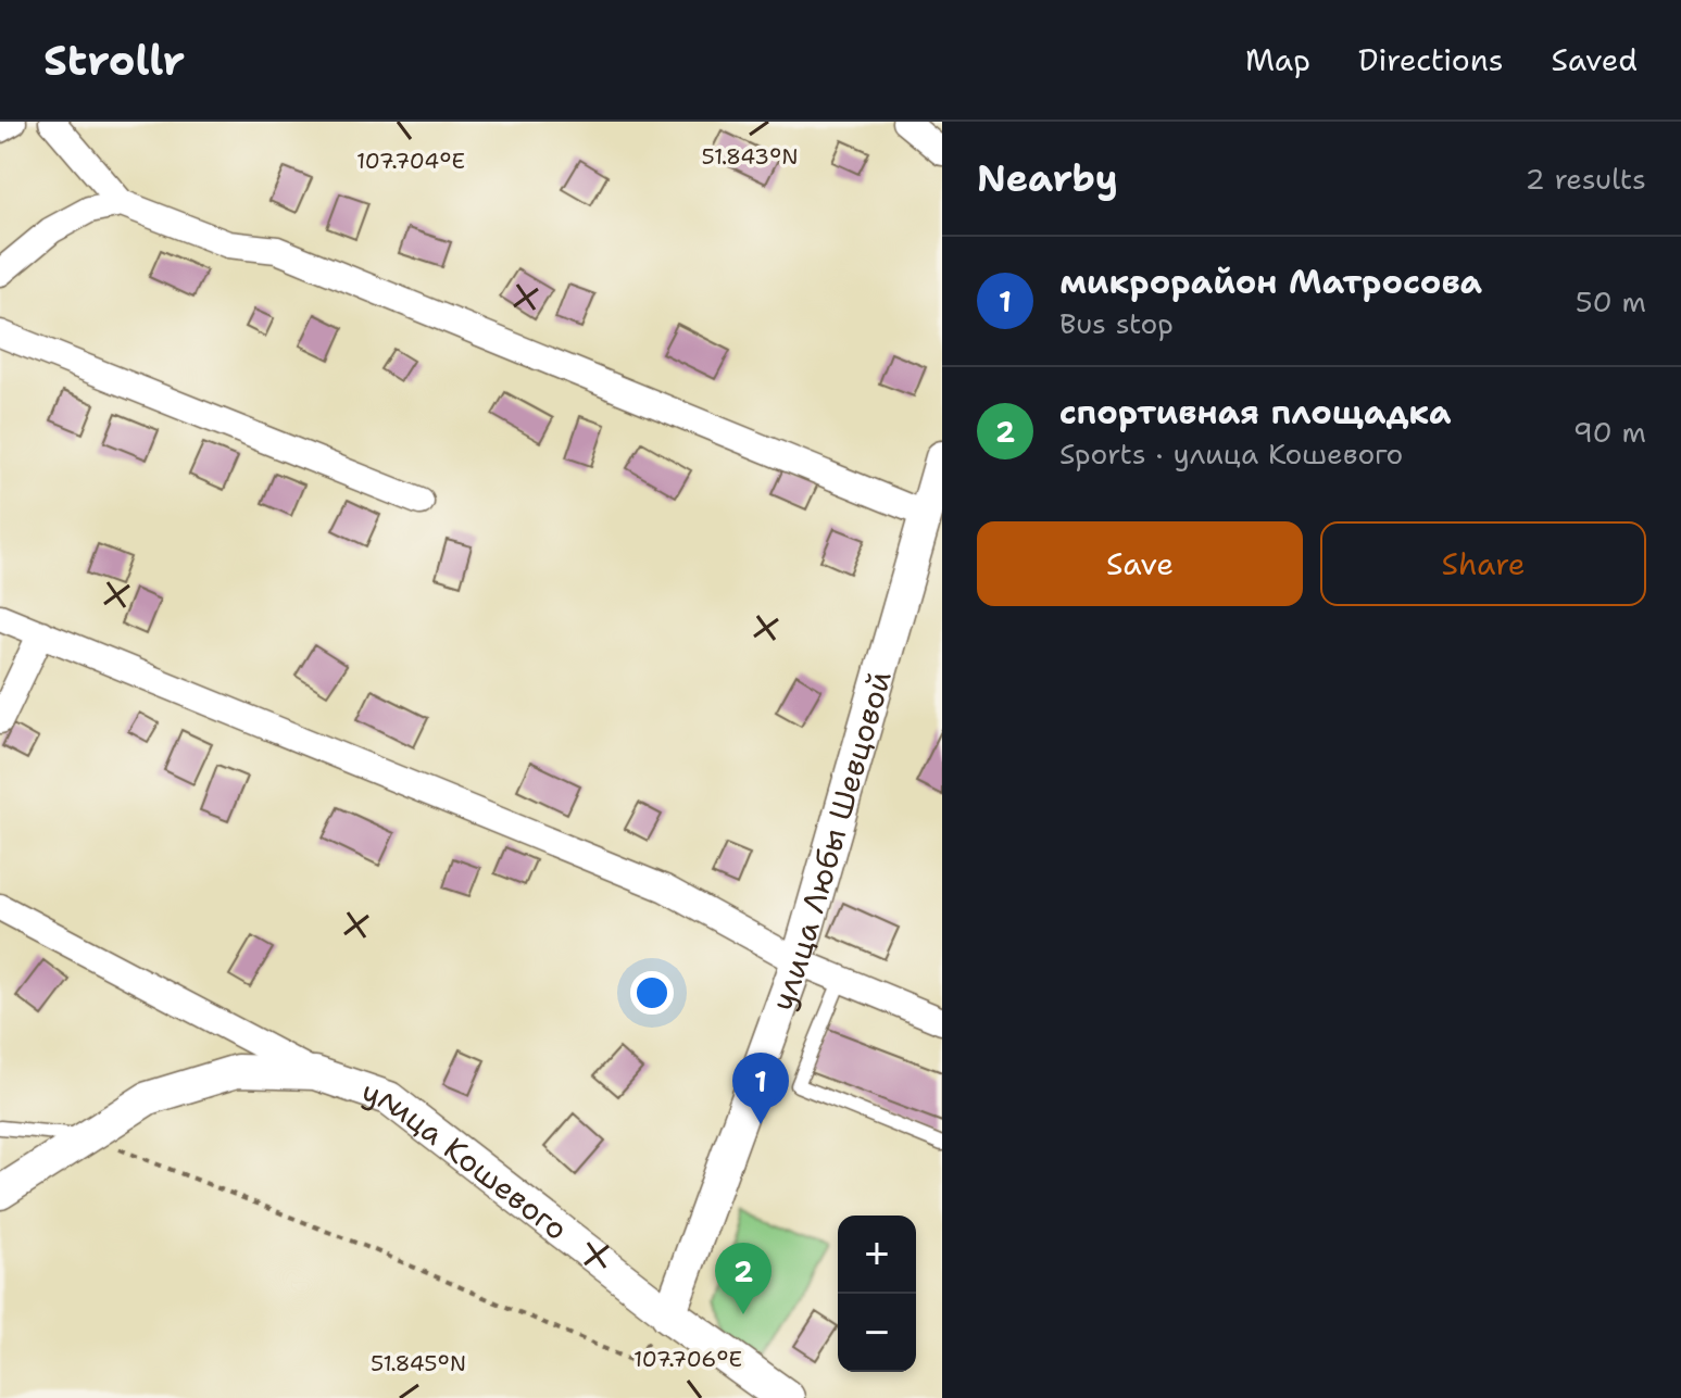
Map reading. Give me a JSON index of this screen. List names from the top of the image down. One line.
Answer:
{"streets":{"main road":["улица Кошевого"],"street":["улица Любы Шевцовой"]},"crossings":[["улица Любы Шевцовой","улица Кошевого"]],"page":{"header":"Strollr","nav":["Map","Directions","Saved"],"heading":["Nearby","2 results"],"list":[{"mark":"1","name":"микрорайон Матросова","note":"Bus stop","value":"50 m"},{"mark":"2","name":"спортивная площадка","note":"Sports · улица Кошевого","value":"90 m"}],"buttons":["Save","Share"],"pins":["1","2"],"map_buttons":["+","−"]},"coordinates":["51.843°N","107.704°E","107.706°E","51.845°N"]}
